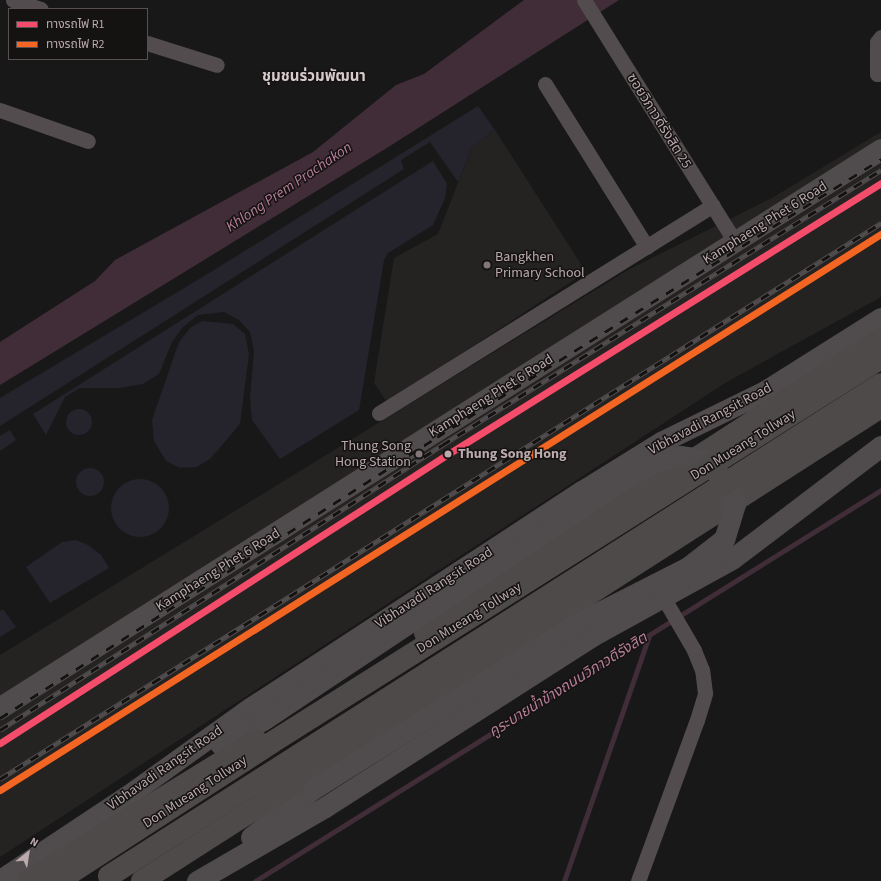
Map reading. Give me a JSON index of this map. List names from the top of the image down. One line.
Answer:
{"streets":{"highway":["Vibhavadi Rangsit Road","Don Mueang Tollway"],"main road":["Kamphaeng Phet 6 Road"],"street":["ซอยวิภาวดีรังสิต 25"]},"crossings":[["ซอยวิภาวดีรังสิต 25","Kamphaeng Phet 6 Road"]],"districts":["ชุมชนร่วมพัฒนา"],"water":["Khlong Prem Prachakon","คูระบายน้ำข้างถนนวิภาวดีรังสิต"],"places":["Bangkhen Primary School","Thung Song Hong Station","Thung Song Hong"],"lines":["rail line R1","rail line R2"],"legend":["ทางรถไฟ R1","ทางรถไฟ R2"],"north":"top right"}
